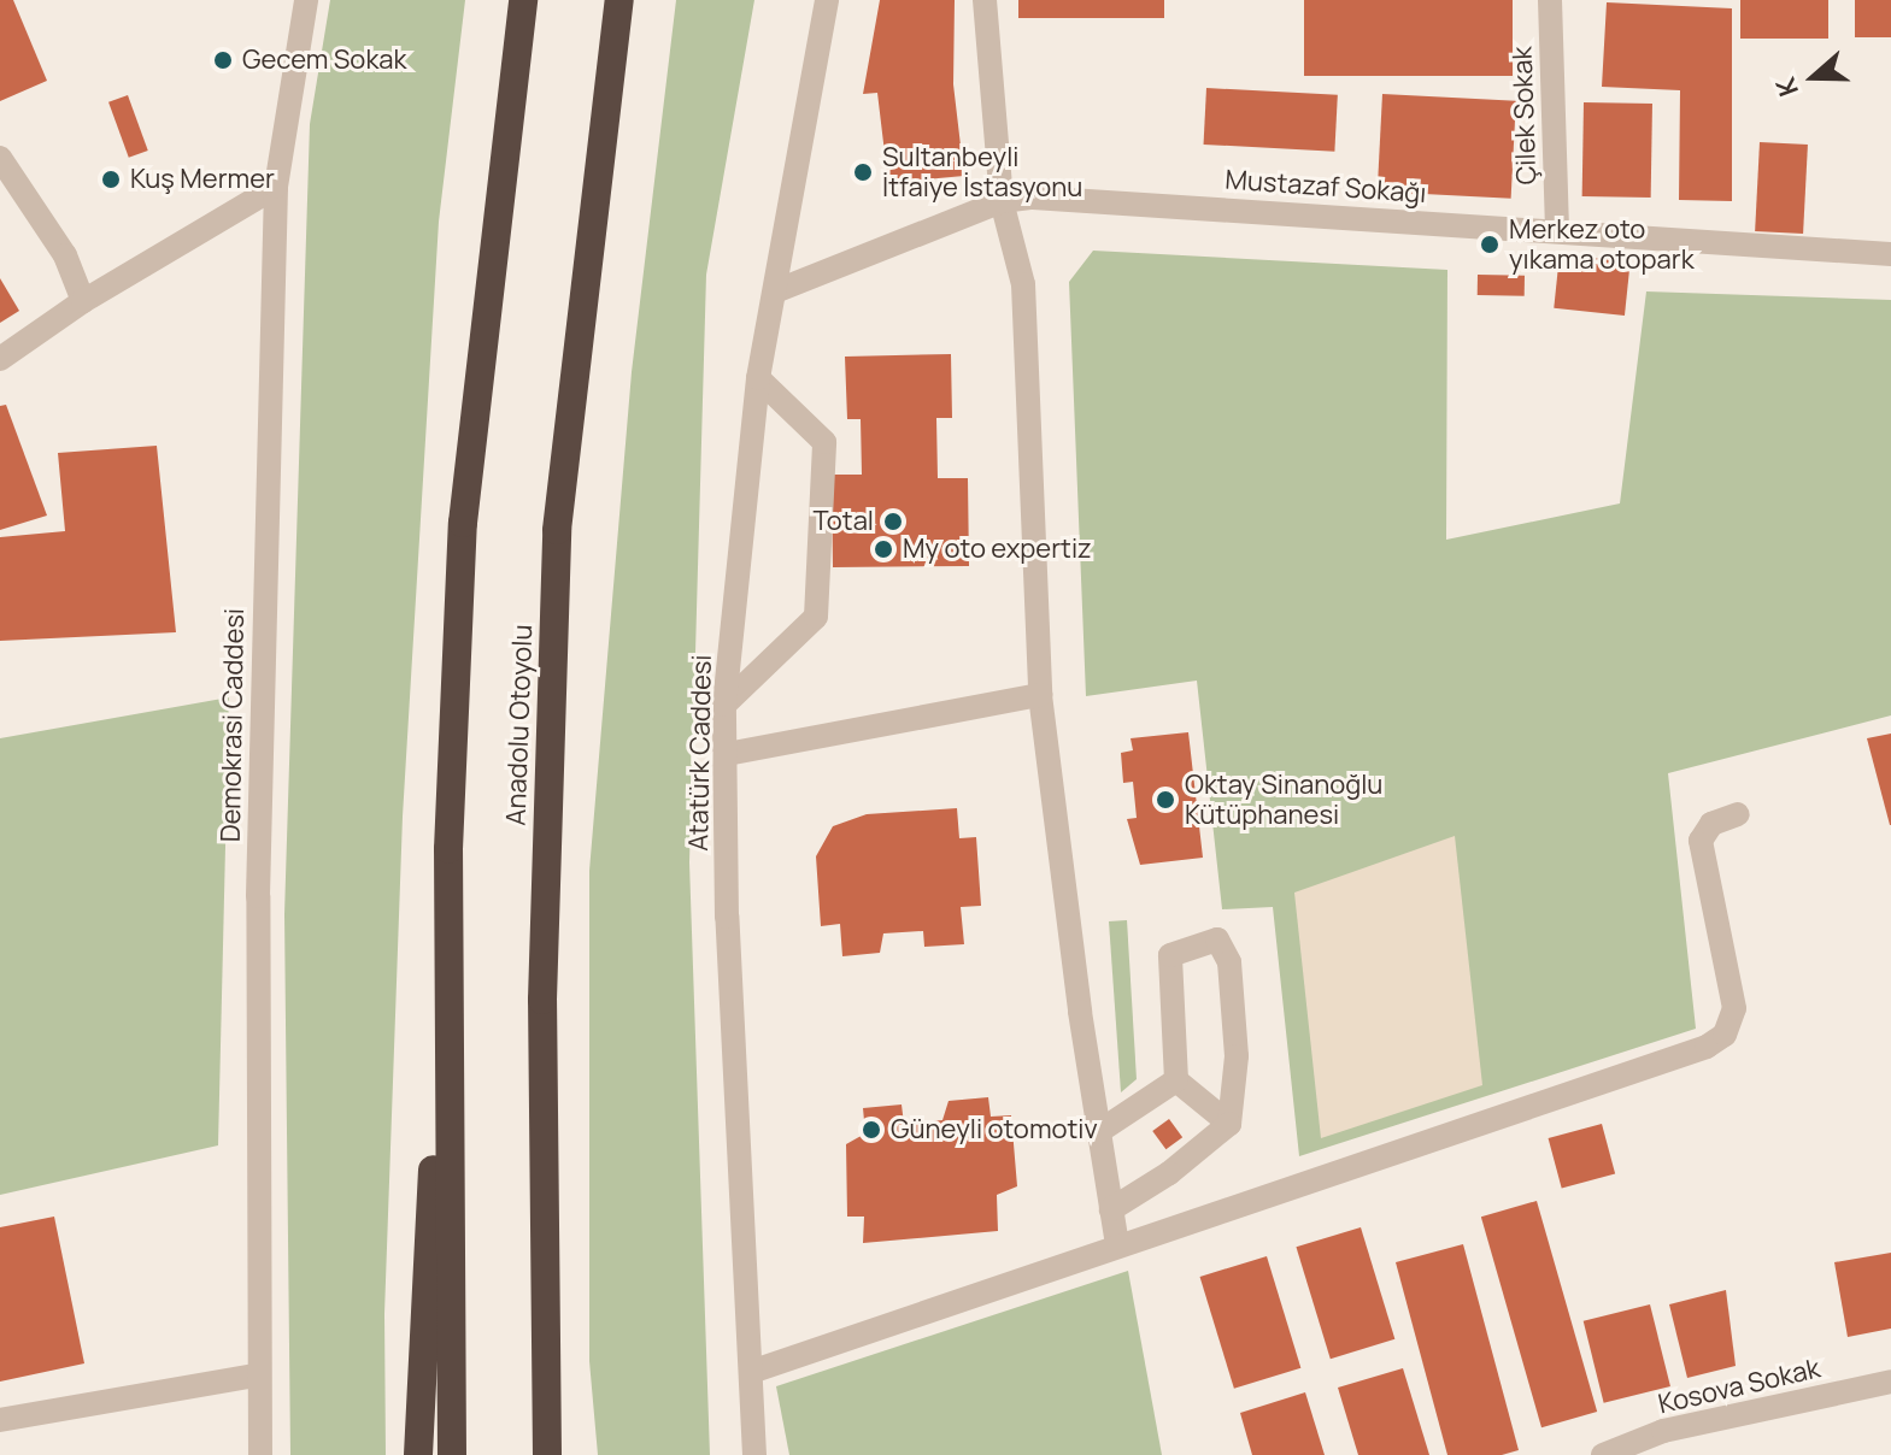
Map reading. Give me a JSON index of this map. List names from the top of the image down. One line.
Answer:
{"streets":{"highway":["Anadolu Otoyolu"],"street":["Çilek Sokak","Mustazaf Sokağı","Demokrasi Caddesi","Atatürk Caddesi","Kosova Sokak"]},"crossings":[["Çilek Sokak","Mustazaf Sokağı"],["Mustazaf Sokağı","Atatürk Caddesi"]],"places":["Gecem Sokak","Sultanbeyli İtfaiye İstasyonu","Kuş Mermer","Merkez oto yıkama otopark","Total","My oto expertiz","Oktay Sinanoğlu Kütüphanesi","Güneyli otomotiv"],"north":"left"}
